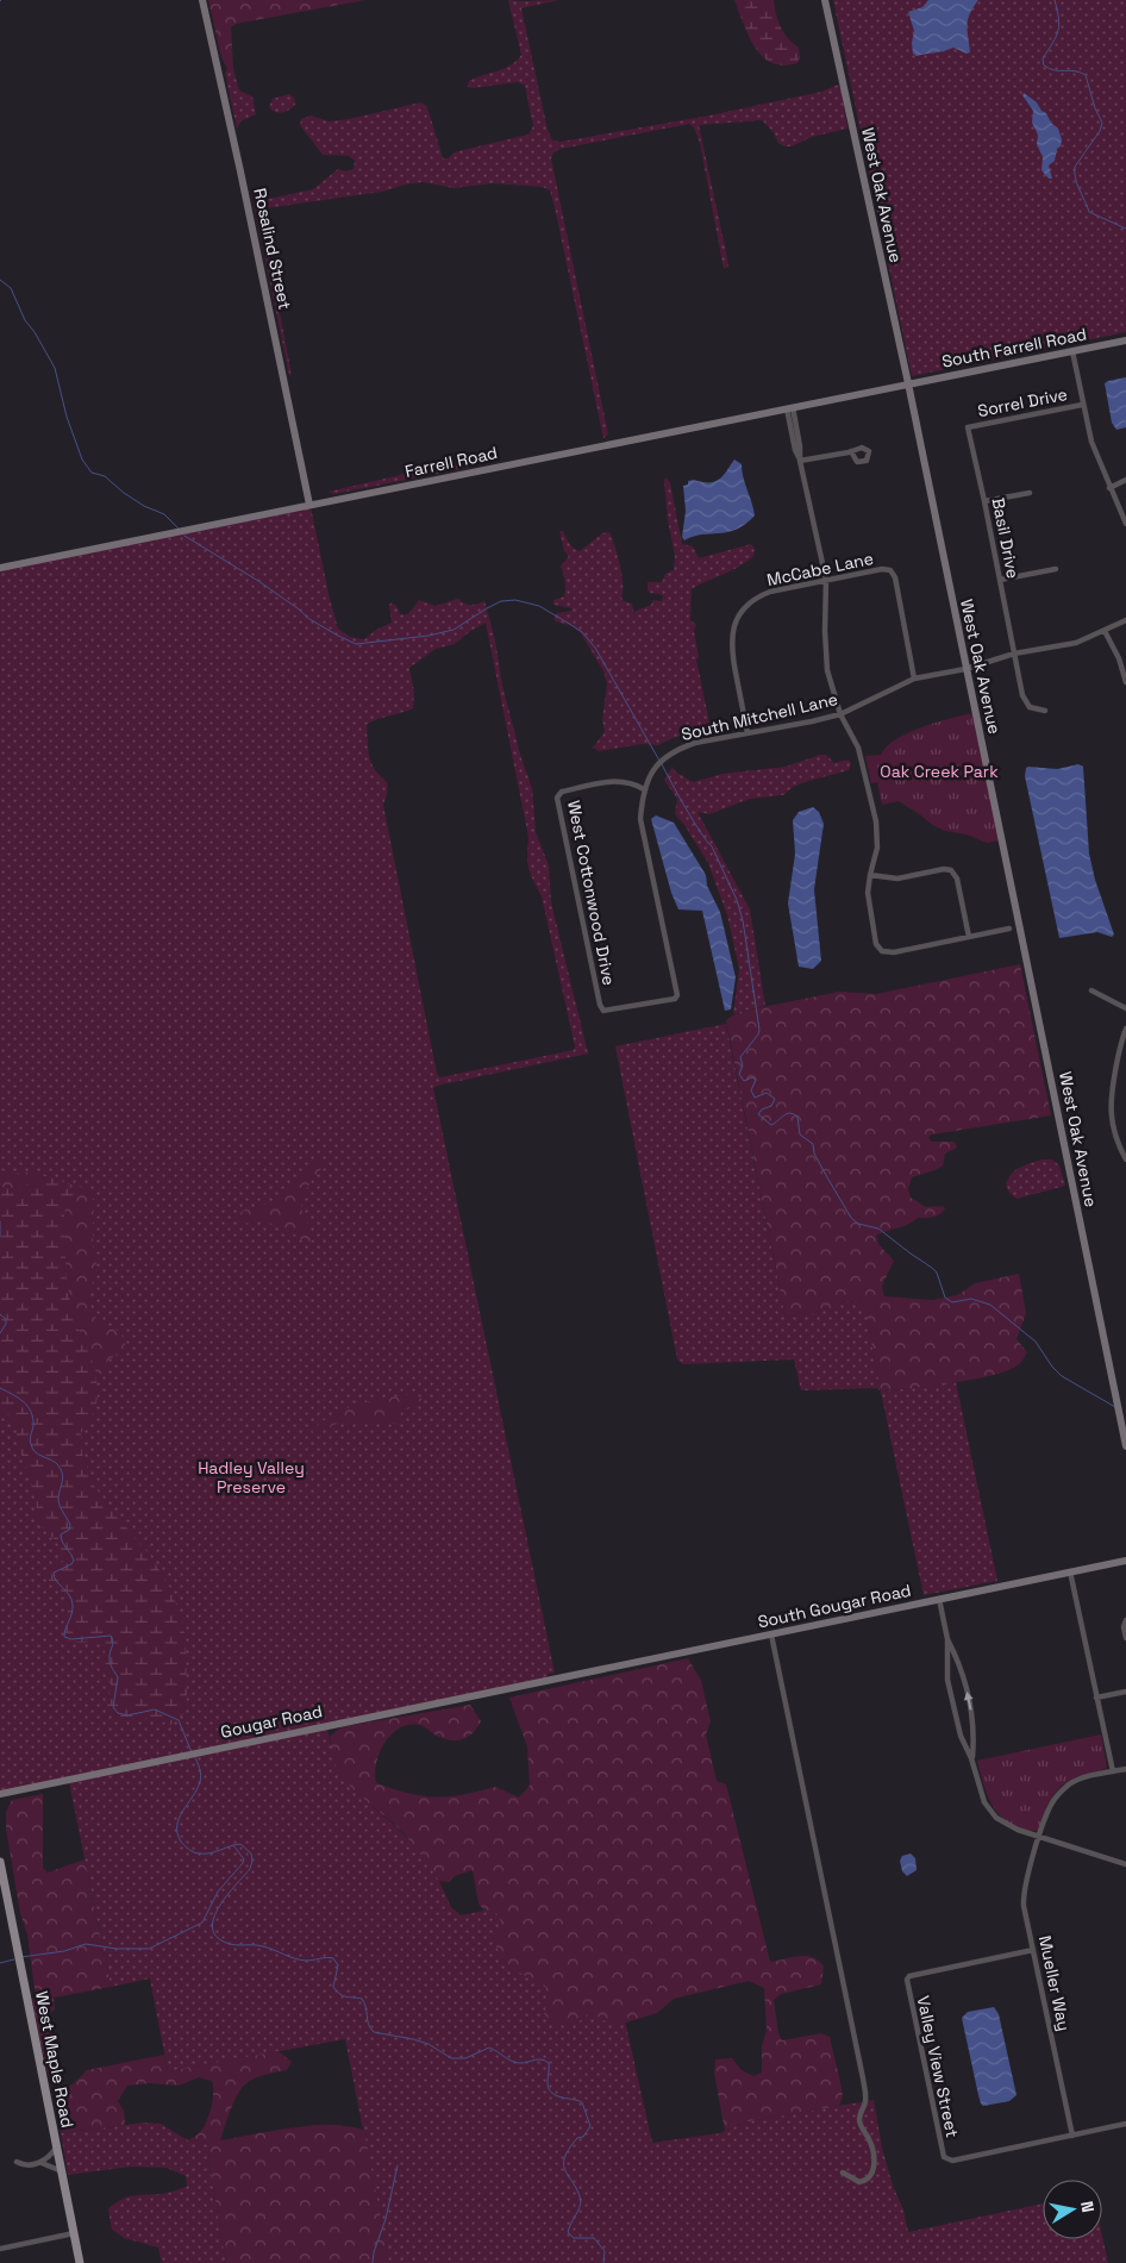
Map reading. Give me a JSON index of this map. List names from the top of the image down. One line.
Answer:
{"streets":{"main road":["West Maple Road"],"street":["West Oak Avenue","Rosalind Street","South Farrell Road","Sorrel Drive","Farrell Road","Basil Drive","McCabe Lane","South Mitchell Lane","West Cottonwood Drive","South Gougar Road","Gougar Road","Mueller Way","Valley View Street"]},"crossings":[["West Oak Avenue","South Farrell Road"],["West Oak Avenue","Farrell Road"],["West Oak Avenue","South Mitchell Lane"],["Rosalind Street","Farrell Road"],["South Farrell Road","Farrell Road"],["Sorrel Drive","Basil Drive"],["Basil Drive","South Mitchell Lane"],["McCabe Lane","South Mitchell Lane"],["South Mitchell Lane","West Cottonwood Drive"],["South Gougar Road","Gougar Road"],["Mueller Way","Valley View Street"]],"parks":["Oak Creek Park","Hadley Valley Preserve"],"north":"right"}
